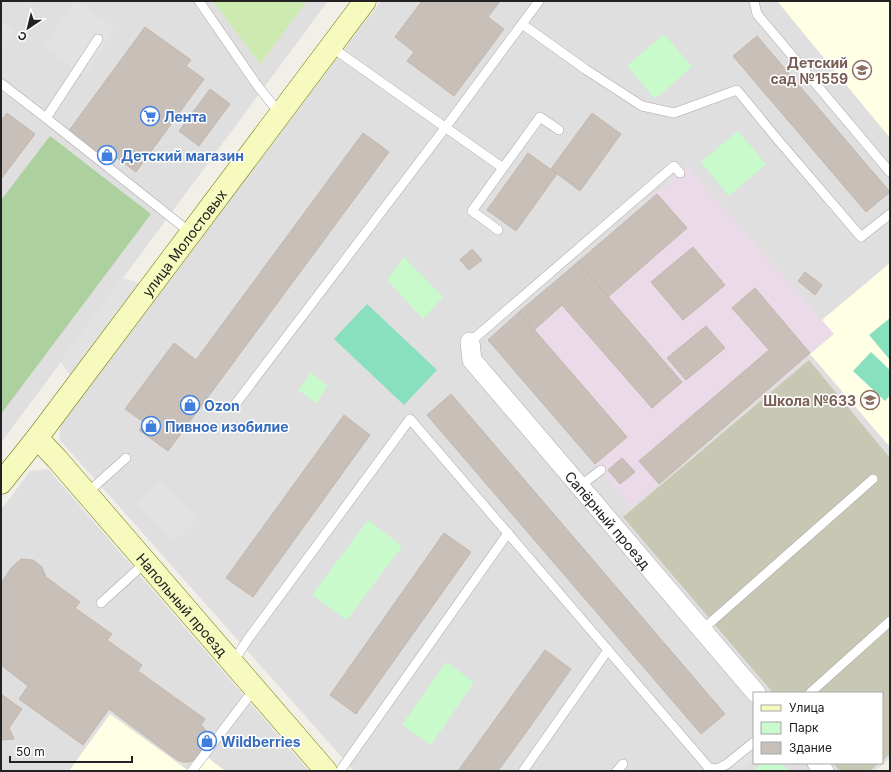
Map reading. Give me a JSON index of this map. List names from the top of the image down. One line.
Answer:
{"streets":{"street":["улица Молостовых","Сапёрный проезд","Напольный проезд"]},"crossings":[["улица Молостовых","Напольный проезд"]],"places":{"school or university":["Детский сад №1559","Школа №633"],"supermarket":["Лента"],"shop":["Детский магазин","Ozon","Пивное изобилие","Wildberries"]},"legend":["Улица","Парк","Здание"],"scale_bar":"50 m","north":"bottom left"}
